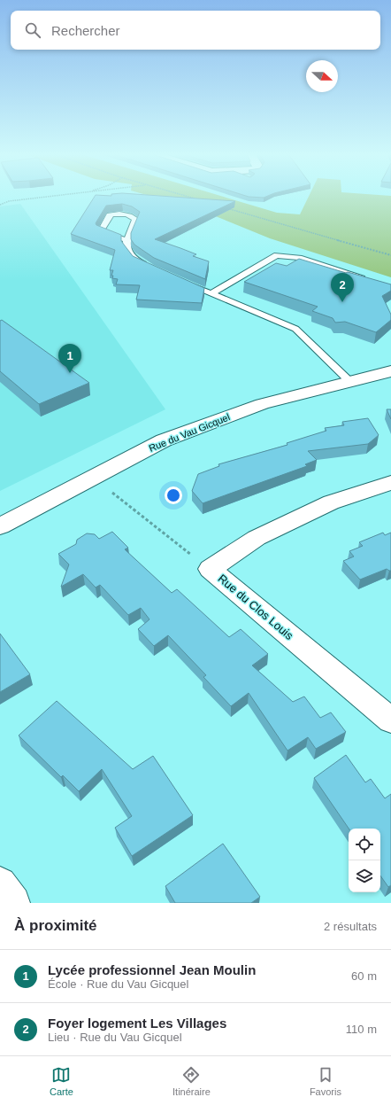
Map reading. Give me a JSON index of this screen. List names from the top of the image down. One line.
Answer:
{"streets":{"street":["Rue du Vau Gicquel","Rue du Clos Louis"]},"north":"right","page":{"search":"Rechercher","pins":["2","1"],"heading":["À proximité","2 résultats"],"list":[{"mark":"1","name":"Lycée professionnel Jean Moulin","note":"École · Rue du Vau Gicquel","value":"60 m"},{"mark":"2","name":"Foyer logement Les Villages","note":"Lieu · Rue du Vau Gicquel","value":"110 m"}],"nav":["Carte","Itinéraire","Favoris"]}}
